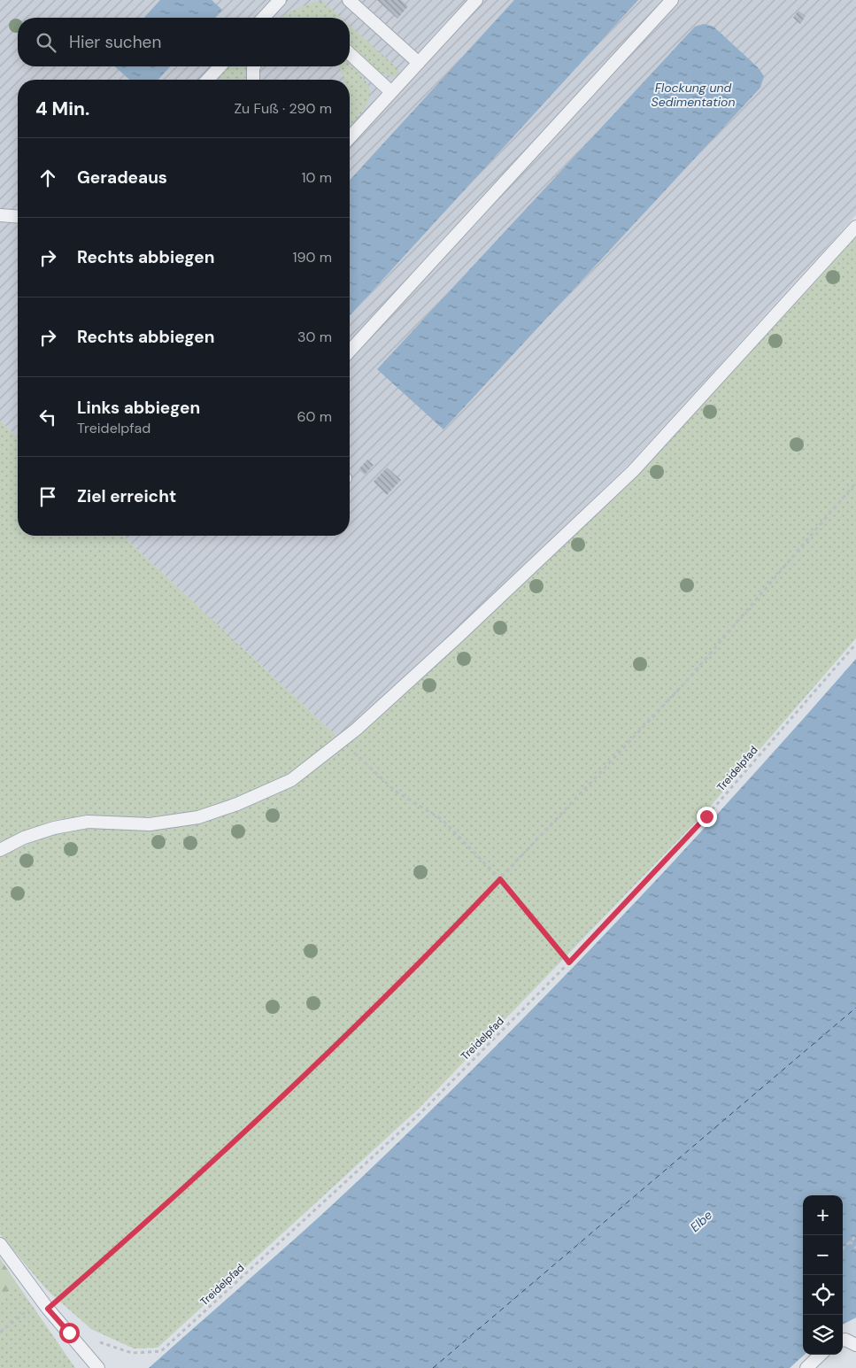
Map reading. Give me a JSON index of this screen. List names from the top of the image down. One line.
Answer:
{"streets":{"path":["Treidelpfad"]},"water":["Flockung und Sedimentation","Elbe"],"page":{"search":"Hier suchen","heading":["4 Min.","Zu Fuß · 290 m"],"list":[["Geradeaus","10 m"],["Rechts abbiegen","190 m"],["Rechts abbiegen","30 m"],["Links abbiegen","Treidelpfad","60 m"],"Ziel erreicht"],"map_buttons":["+","−"]}}
